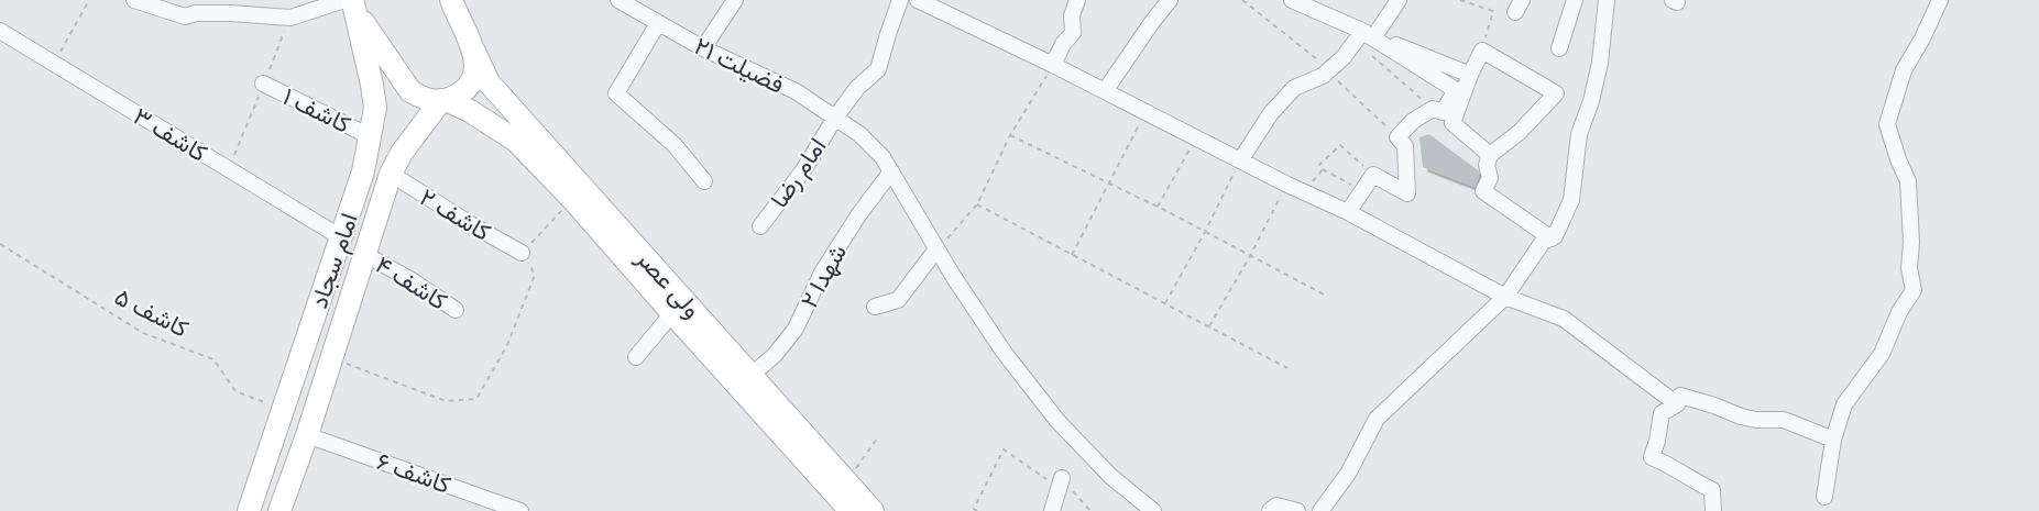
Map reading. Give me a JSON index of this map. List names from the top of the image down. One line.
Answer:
{"streets":{"main road":["امام سجاد","ولی عصر"],"street":["فضیلت ۲۱","کاشف ۱","کاشف ۳","امام رضا","کاشف ۲","شهدا ۲","کاشف ۴","کاشف ۶"],"path":["کاشف ۵"]},"crossings":[["فضیلت ۲۱","امام رضا"],["فضیلت ۲۱","شهدا ۲"],["کاشف ۱","امام سجاد"],["کاشف ۳","امام سجاد"],["کاشف ۲","امام سجاد"],["امام سجاد","کاشف ۴"],["امام سجاد","ولی عصر"],["امام سجاد","کاشف ۵"],["امام سجاد","کاشف ۶"],["شهدا ۲","ولی عصر"]]}
